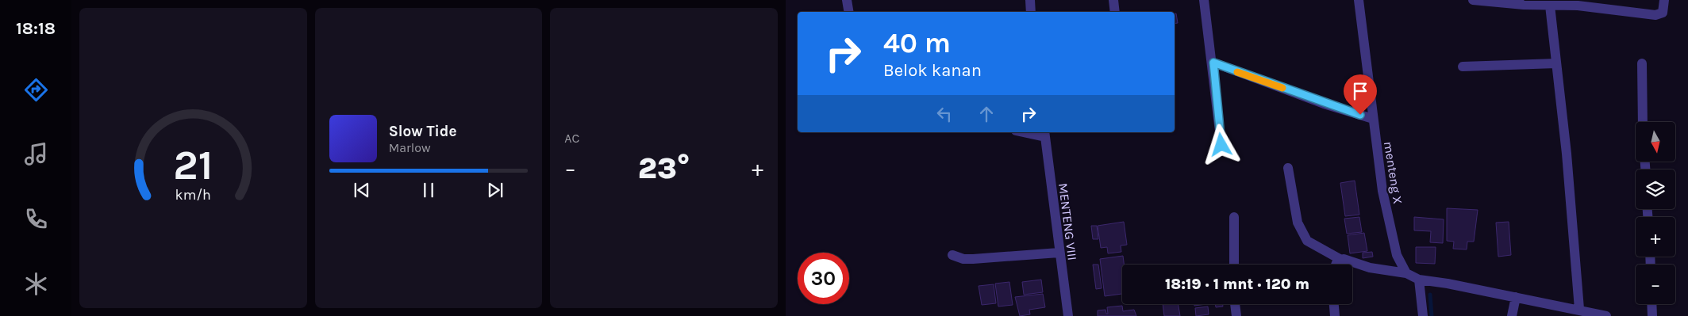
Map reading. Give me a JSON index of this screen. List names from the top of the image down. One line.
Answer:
{"streets":{"street":["menteng X","MENTENG VIII"]},"north":"bottom","page":{"tabs":"18:18","tile":"AC","turn":["40 m","Belok kanan"],"song":["Slow Tide","Marlow"],"map_buttons":["+","−"],"heat":["−","23°","+"],"limit":"30","trip":"18:19 · 1 mnt · 120 m","gauge":["21","km/h"]}}
